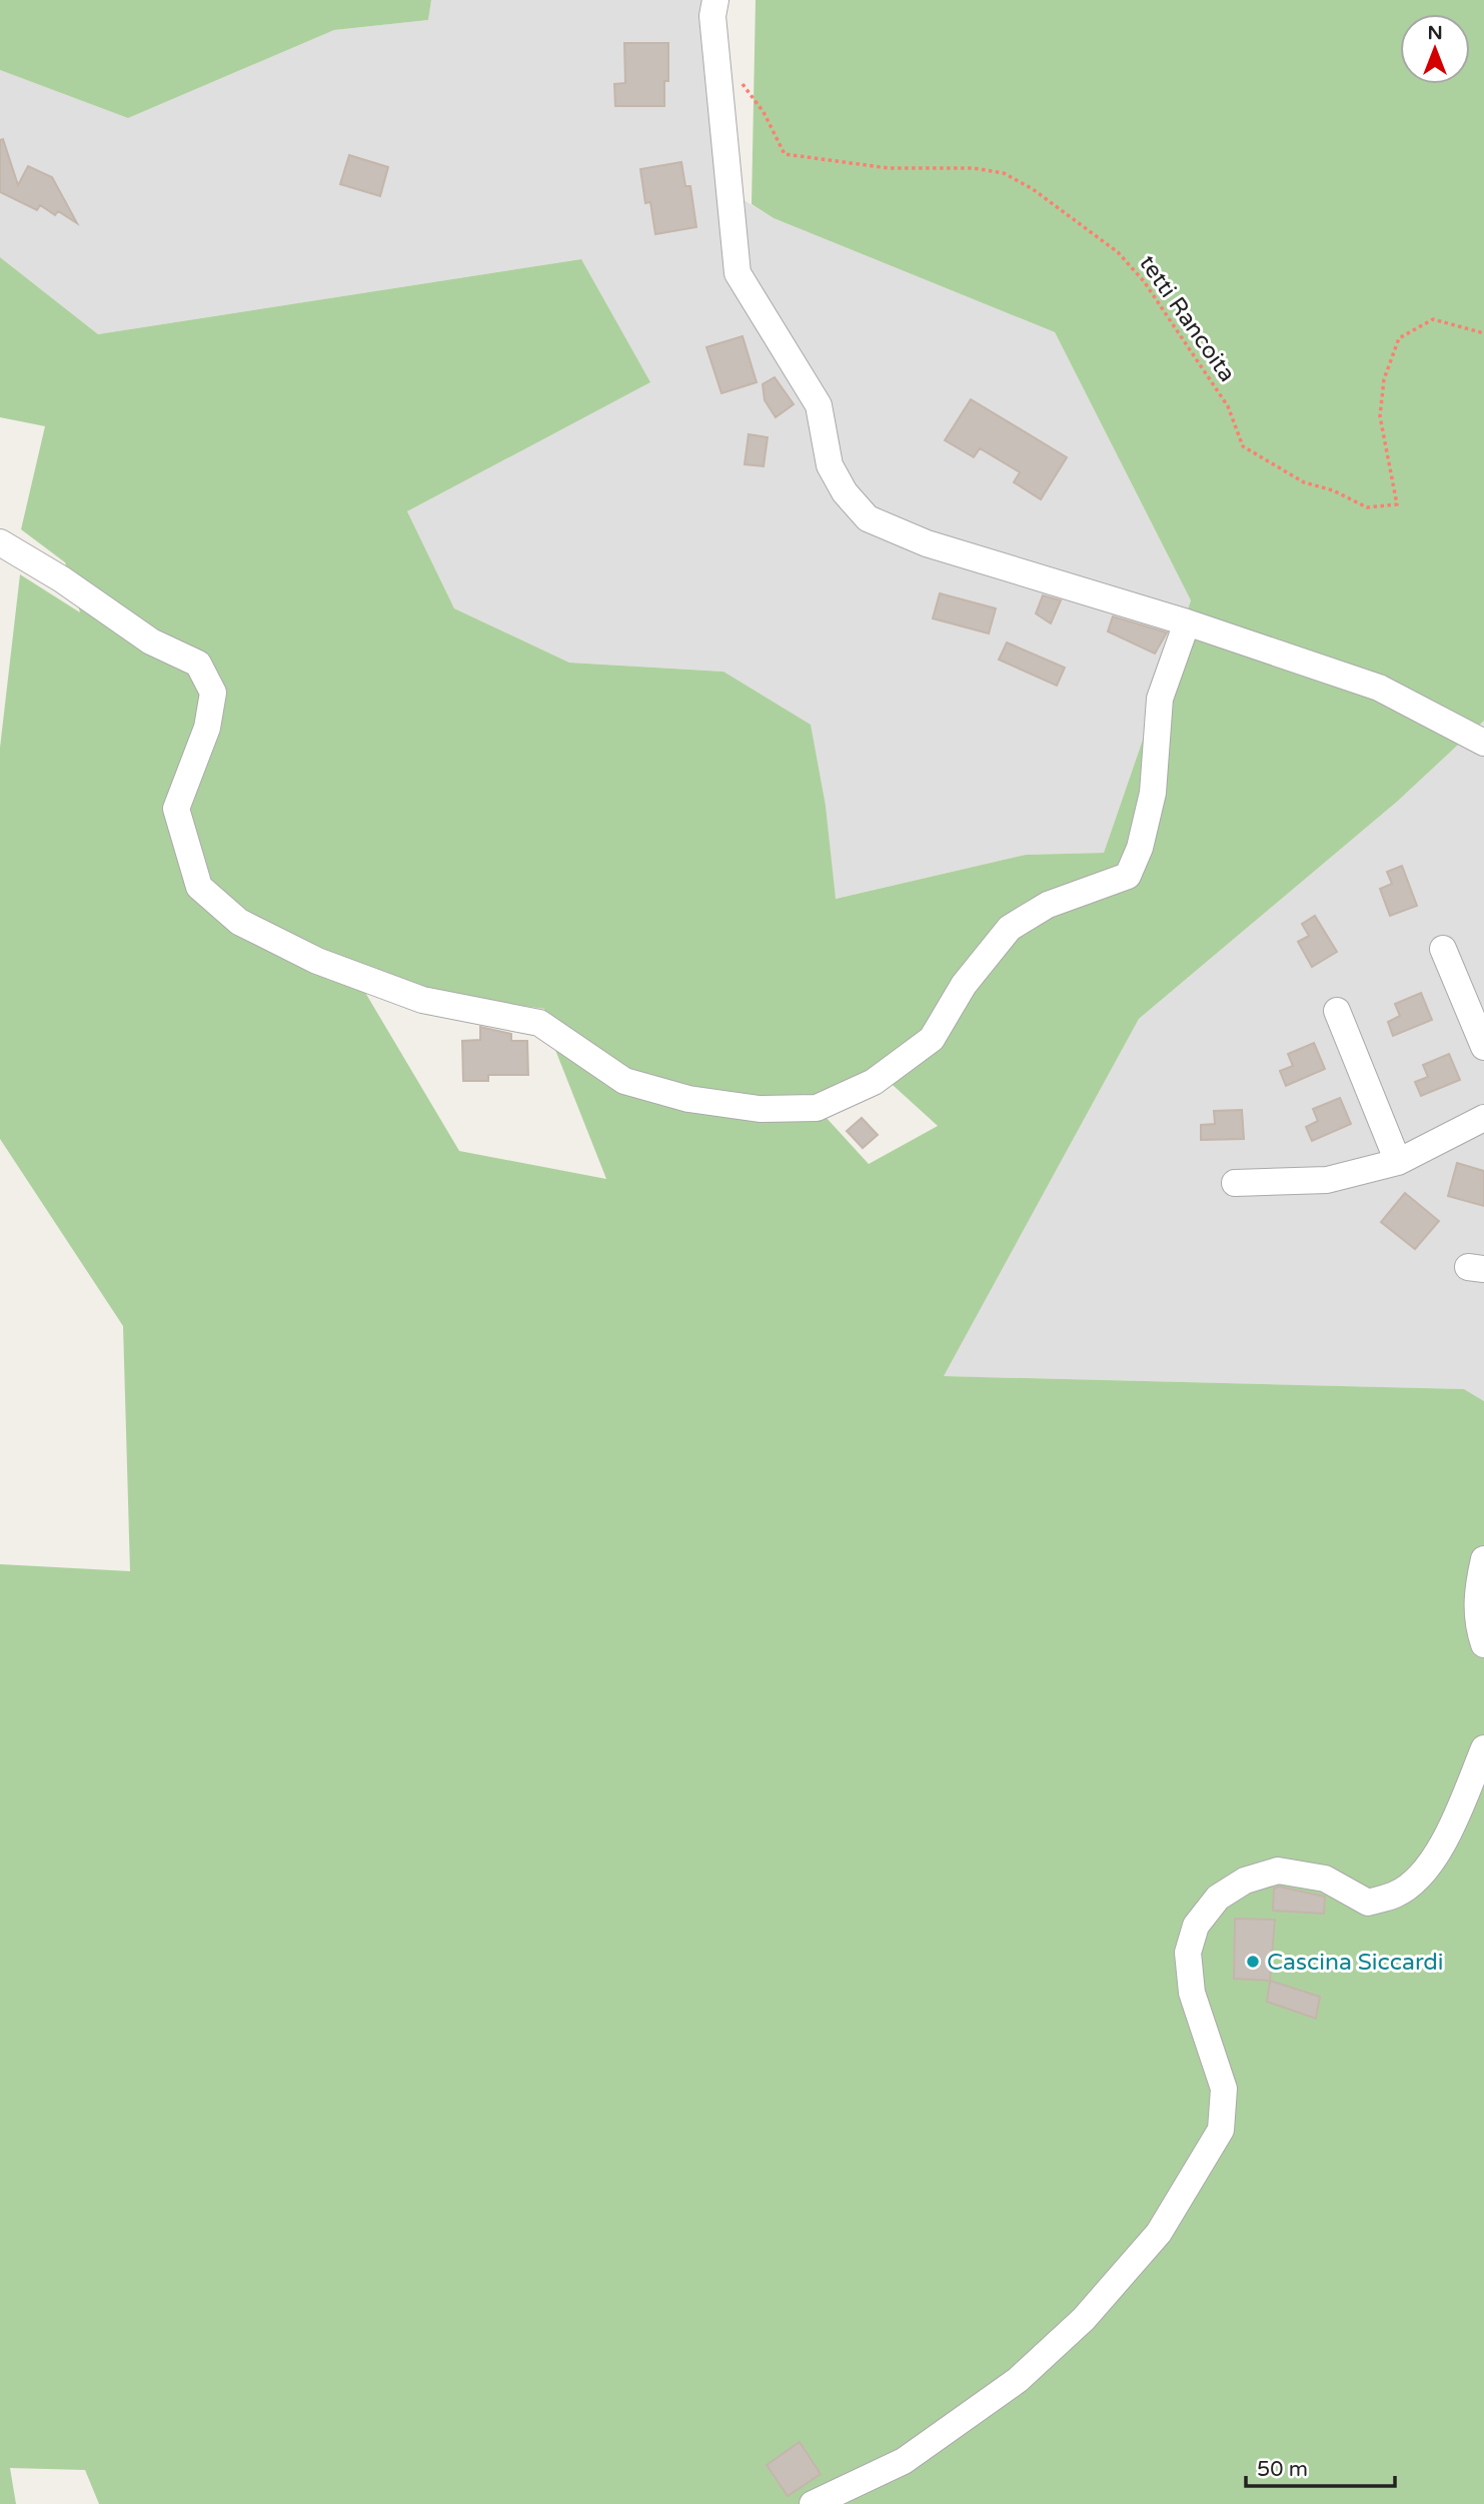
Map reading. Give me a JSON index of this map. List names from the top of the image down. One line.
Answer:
{"streets":{"path":["tetti Rancoita"]},"places":["Cascina Siccardi"],"scale_bar":"50 m","north":"top"}
